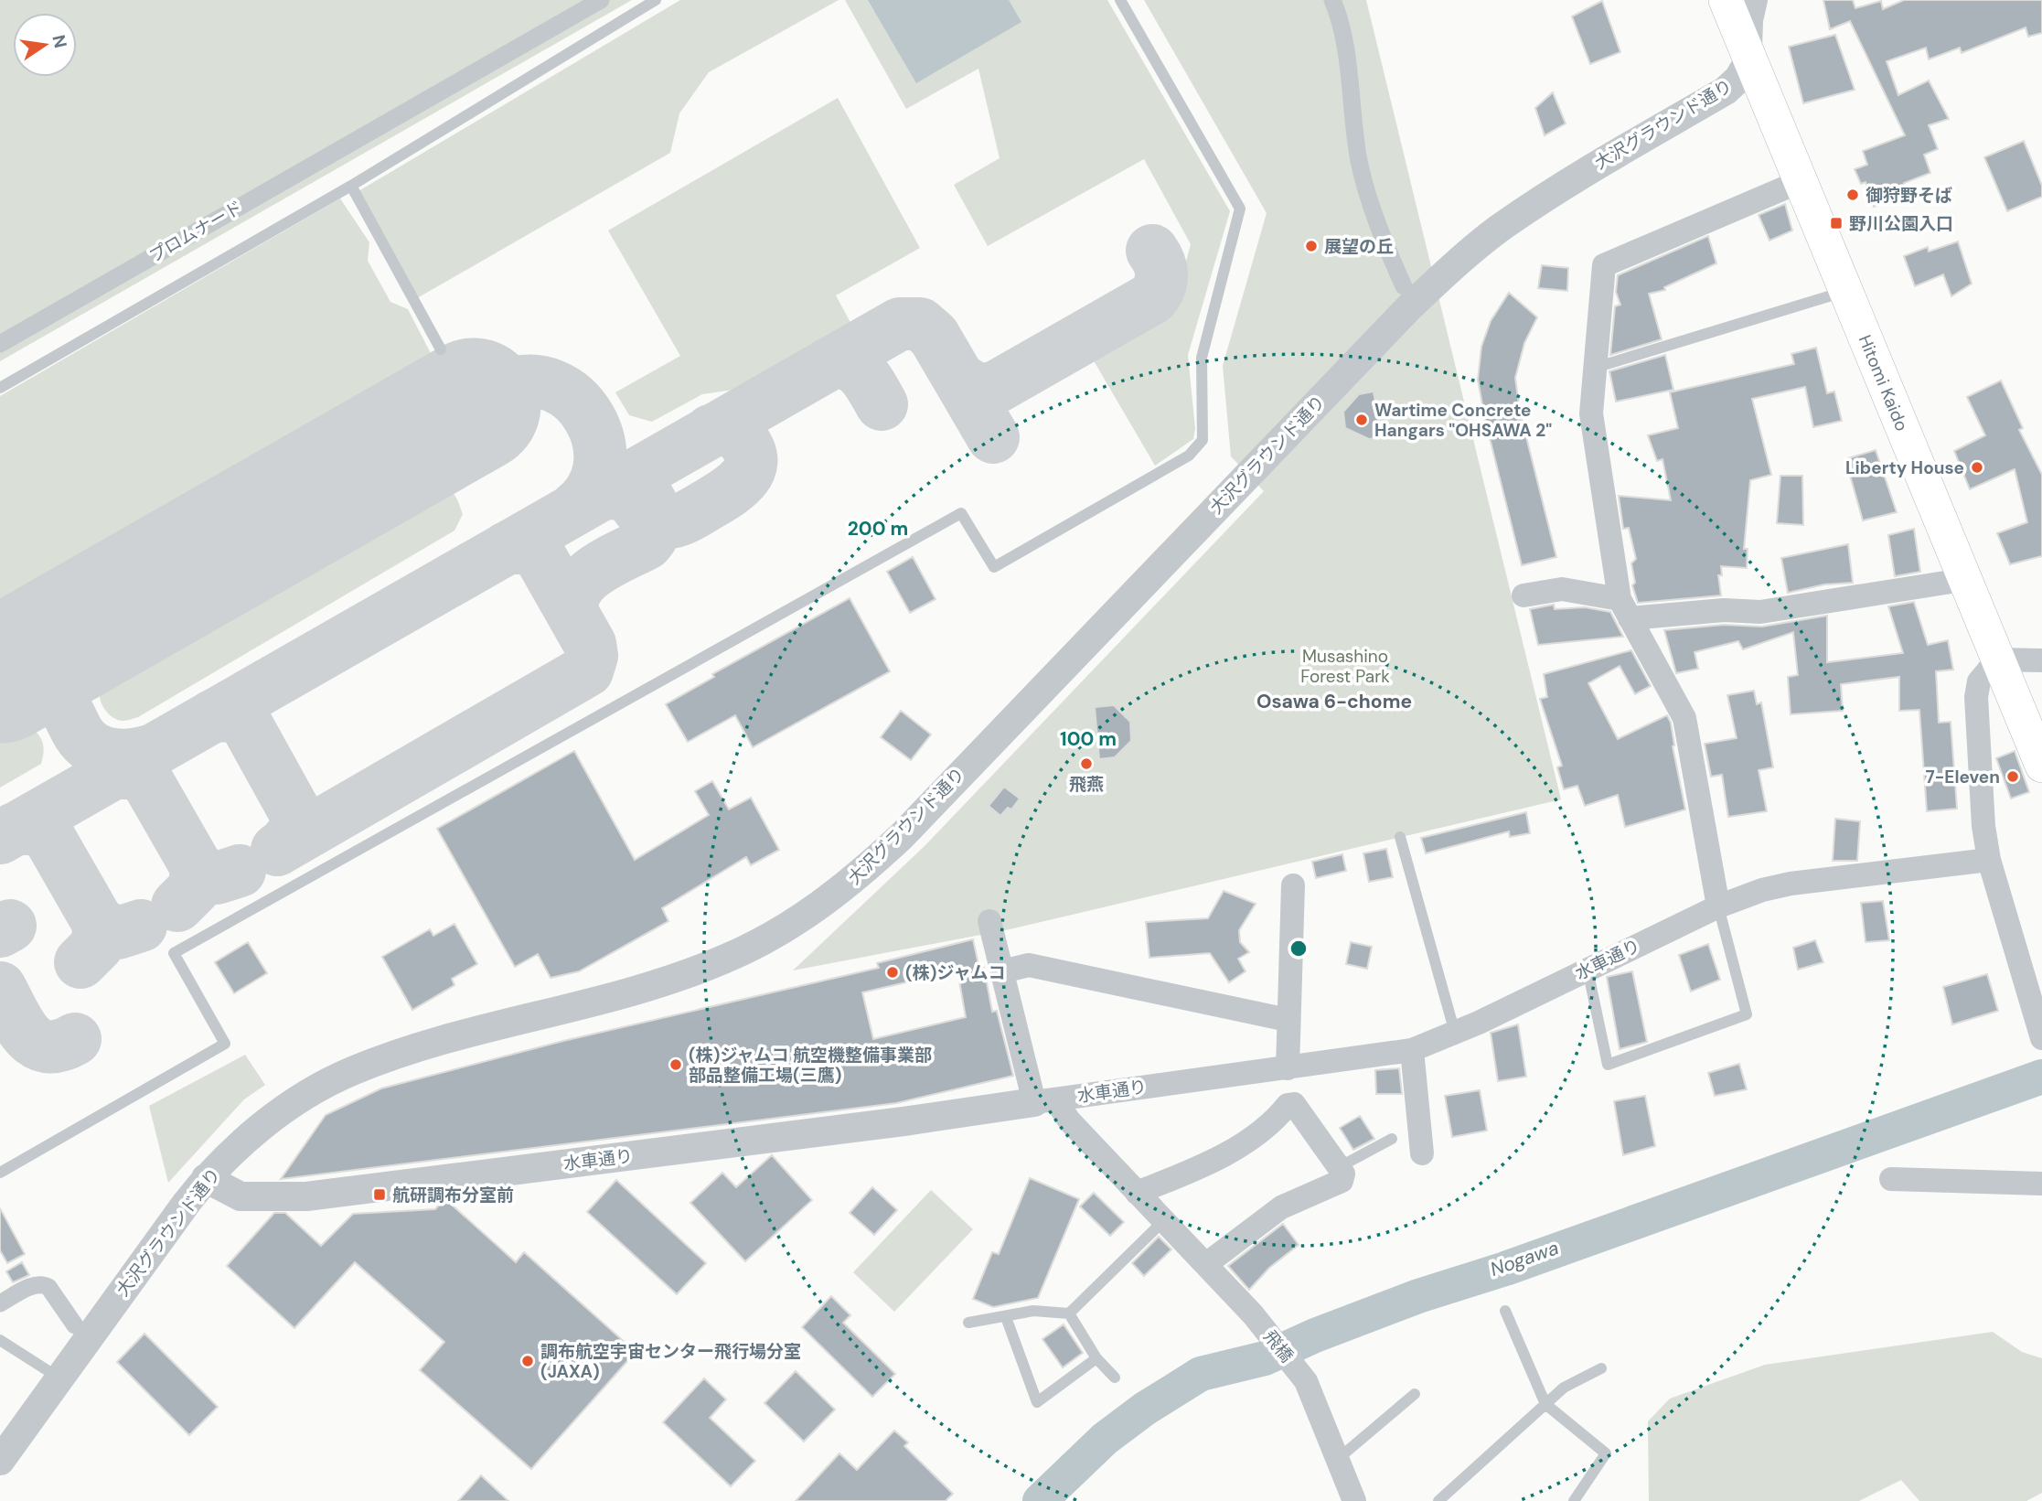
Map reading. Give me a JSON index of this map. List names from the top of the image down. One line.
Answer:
{"streets":{"main road":["Hitomi Kaido"],"street":["大沢グラウンド通り","プロムナード","水車通り","飛橋"]},"crossings":[["大沢グラウンド通り","Hitomi Kaido"],["大沢グラウンド通り","水車通り"],["水車通り","飛橋"]],"districts":["Osawa 6-chome"],"water":["Nogawa"],"parks":["Musashino Forest Park"],"places":{"other":["御狩野そば","展望の丘","Wartime Concrete Hangars \"OHSAWA 2\"","Liberty House","飛燕","7-Eleven","(株)ジャムコ","(株)ジャムコ 航空機整備事業部 部品整備工場(三鷹)","調布航空宇宙センター飛行場分室 (JAXA)"],"transit":["野川公園入口","航研調布分室前"]},"north":"right","rings":["200 m","100 m"]}
